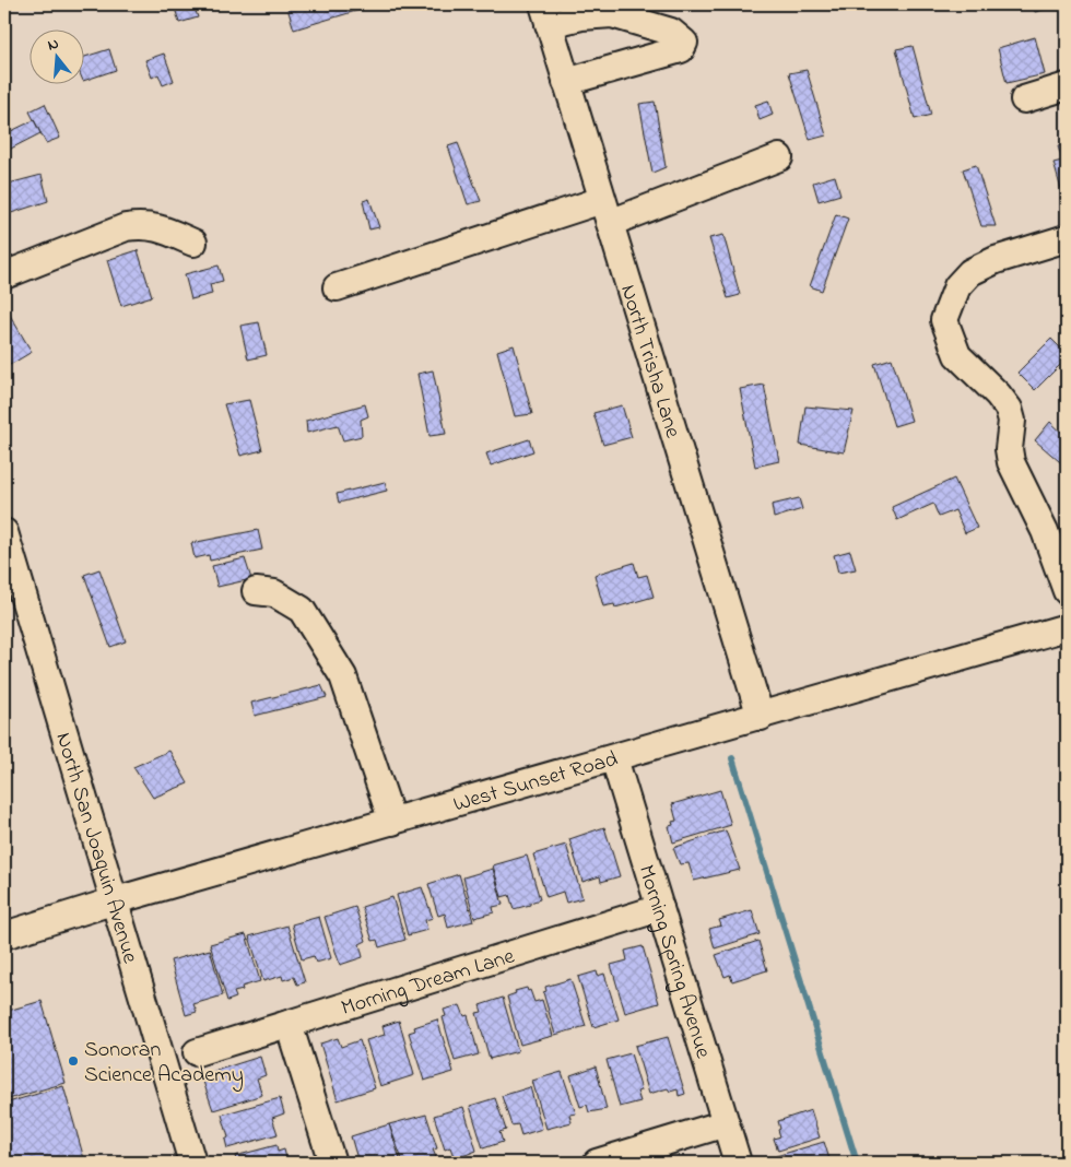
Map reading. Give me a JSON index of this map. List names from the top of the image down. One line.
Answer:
{"streets":{"street":["North Trisha Lane","West Sunset Road","North San Joaquin Avenue","Morning Spring Avenue","Morning Dream Lane"]},"crossings":[["North Trisha Lane","West Sunset Road"],["West Sunset Road","North San Joaquin Avenue"],["West Sunset Road","Morning Spring Avenue"],["Morning Spring Avenue","Morning Dream Lane"]],"places":["Sonoran Science Academy"],"north":"top"}
